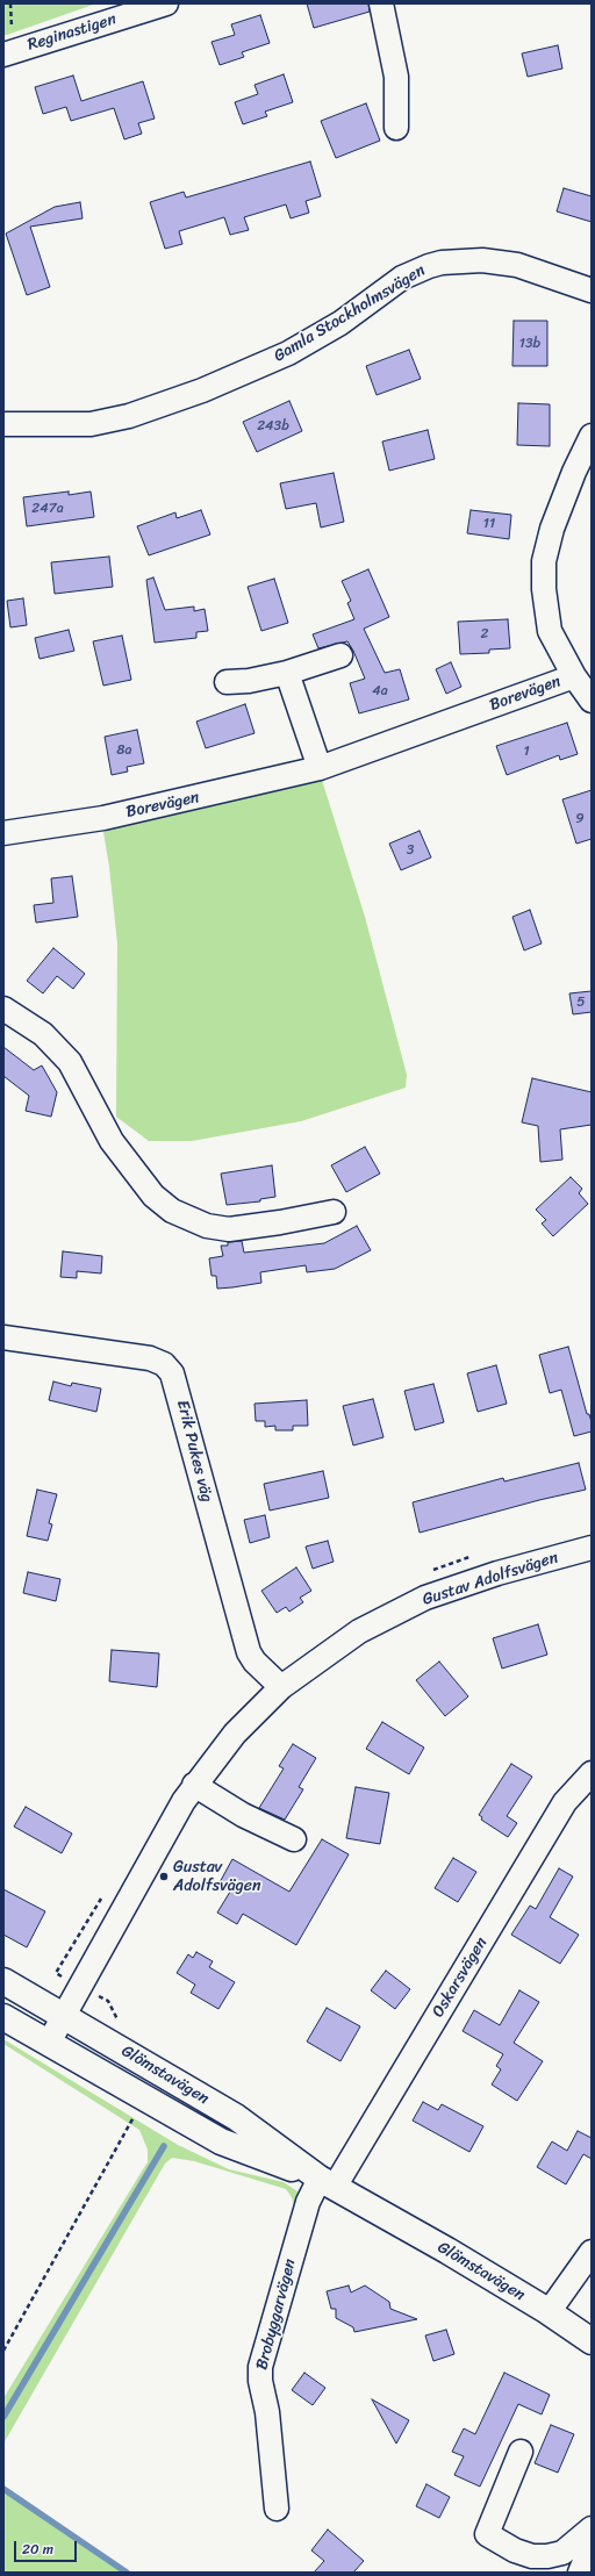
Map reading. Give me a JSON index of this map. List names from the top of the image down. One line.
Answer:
{"streets":{"main road":["Glömstavägen"],"street":["Reginastigen","Gamla Stockholmsvägen","Borevägen","Erik Pukes väg","Gustav Adolfsvägen","Oskarsvägen","Brobyggarvägen"]},"crossings":[["Erik Pukes väg","Gustav Adolfsvägen"],["Gustav Adolfsvägen","Glömstavägen"],["Oskarsvägen","Glömstavägen"],["Oskarsvägen","Brobyggarvägen"],["Glömstavägen","Brobyggarvägen"]],"places":["Gustav Adolfsvägen"],"house_numbers":["13b","243b","247a","11","2","4a","8a","1","9","3","5"],"scale_bar":"20 m"}
